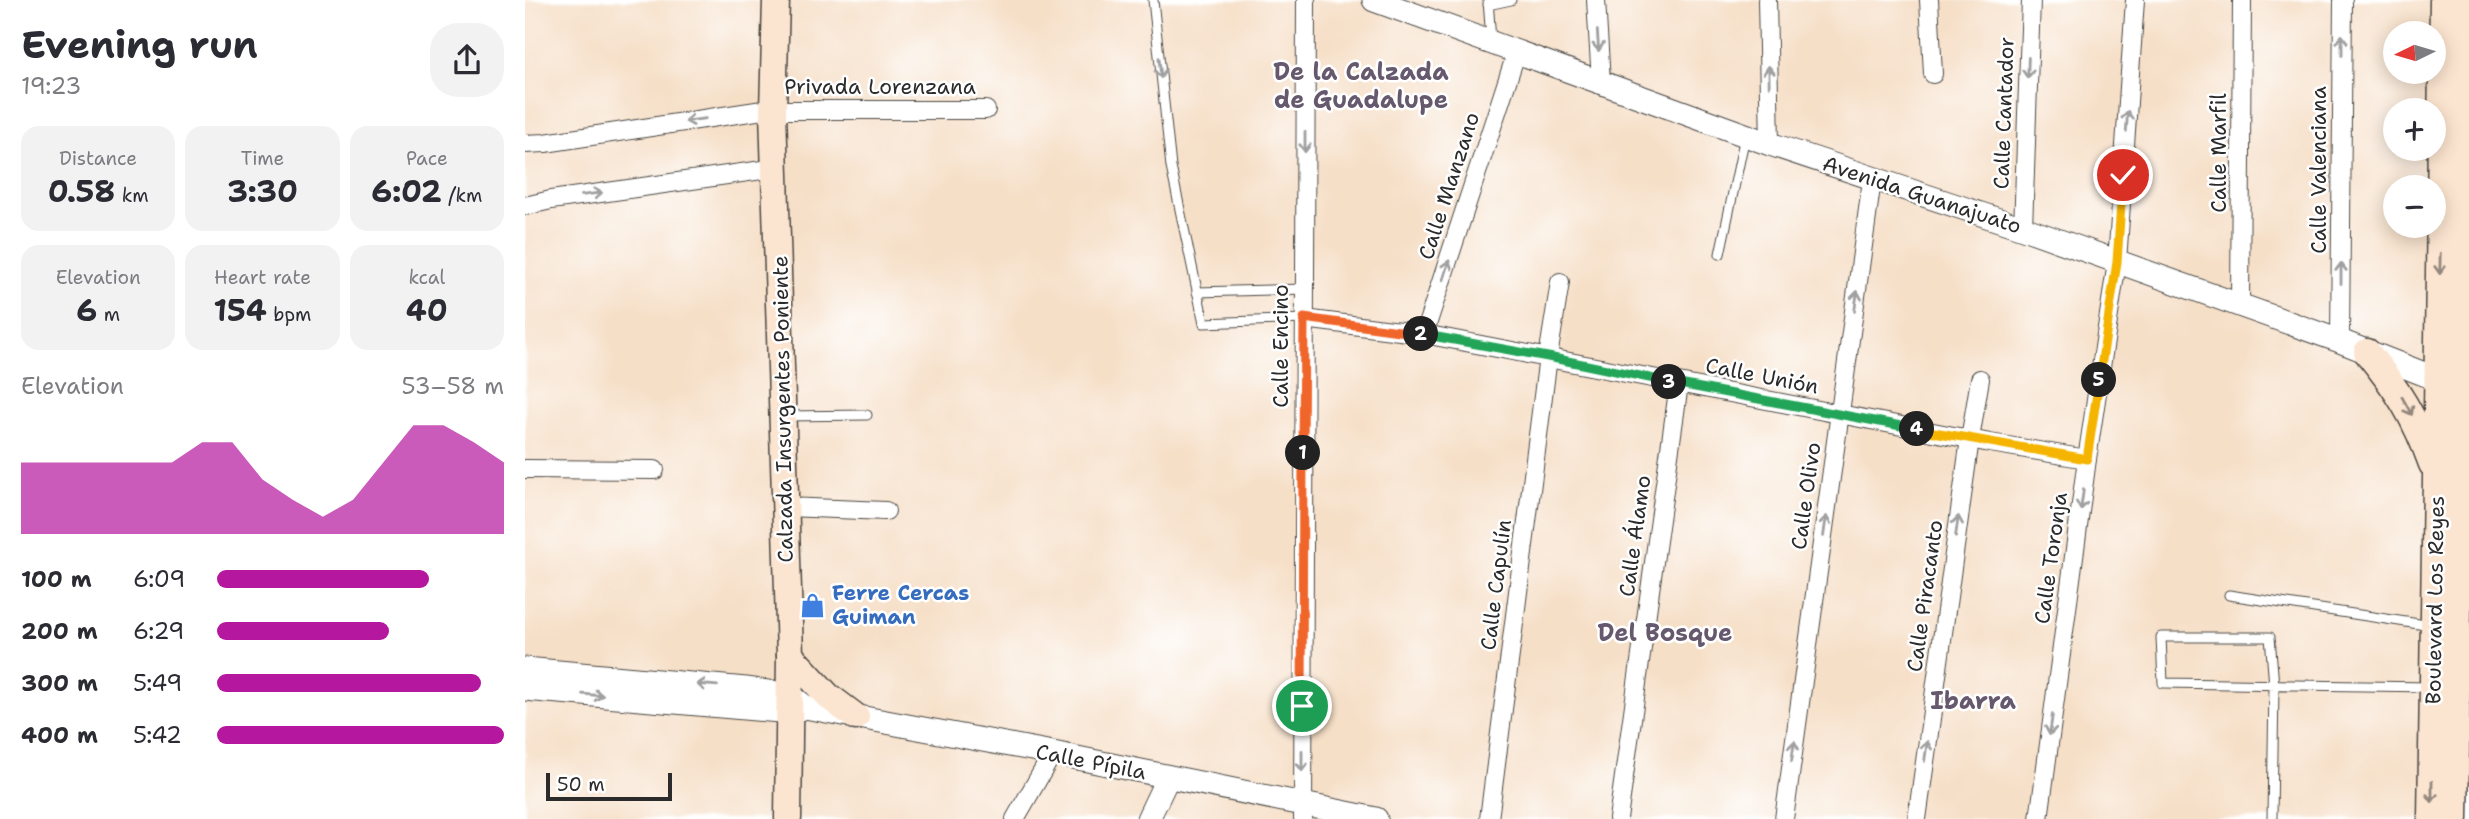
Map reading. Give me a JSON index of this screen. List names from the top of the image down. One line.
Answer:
{"streets":{"main road":["Calzada Insurgentes Poniente","Boulevard Los Reyes"],"street":["Privada Lorenzana","Calle Cantador","Calle Marfil","Calle Valenciana","Calle Manzano","Avenida Guanajuato","Calle Encino","Calle Unión","Calle Olivo","Calle Álamo","Calle Toronja","Calle Capulín","Calle Piracanto","Calle Pípila"]},"crossings":[["Privada Lorenzana","Calzada Insurgentes Poniente"],["Calle Cantador","Avenida Guanajuato"],["Calle Marfil","Avenida Guanajuato"],["Calle Valenciana","Avenida Guanajuato"],["Calle Manzano","Avenida Guanajuato"],["Calle Manzano","Calle Unión"],["Avenida Guanajuato","Calle Olivo"],["Avenida Guanajuato","Calle Toronja"],["Avenida Guanajuato","Boulevard Los Reyes"],["Calle Encino","Calle Unión"],["Calle Encino","Calle Pípila"],["Calle Unión","Calle Olivo"],["Calle Unión","Calle Álamo"],["Calle Unión","Calle Toronja"],["Calle Unión","Calle Capulín"],["Calle Unión","Calle Piracanto"],["Calzada Insurgentes Poniente","Calle Pípila"]],"one_way":["Calle Valenciana","Calle Manzano","Calle Encino","Calle Olivo","Calle Piracanto"],"districts":["De la Calzada de Guadalupe","Del Bosque","Ibarra"],"places":{"shop":["Ferre Cercas Guiman"]},"scale_bar":"50 m","north":"left","page":{"heading":["Evening run","19:23"],"map_buttons":["+","−"],"stats":[["Distance","0.58 km"],["Time","3:30"],["Pace","6:02 /km"],["Elevation","6 m"],["Heart rate","154 bpm"],["kcal","40"]],"pins":["2","5","3","4","1"],"chart":["Elevation","53–58 m"],"list":[{"name":"100 m","note":"6:09"},{"name":"200 m","note":"6:29"},{"name":"300 m","note":"5:49"},{"name":"400 m","note":"5:42"}],"scale":"50 m"}}
